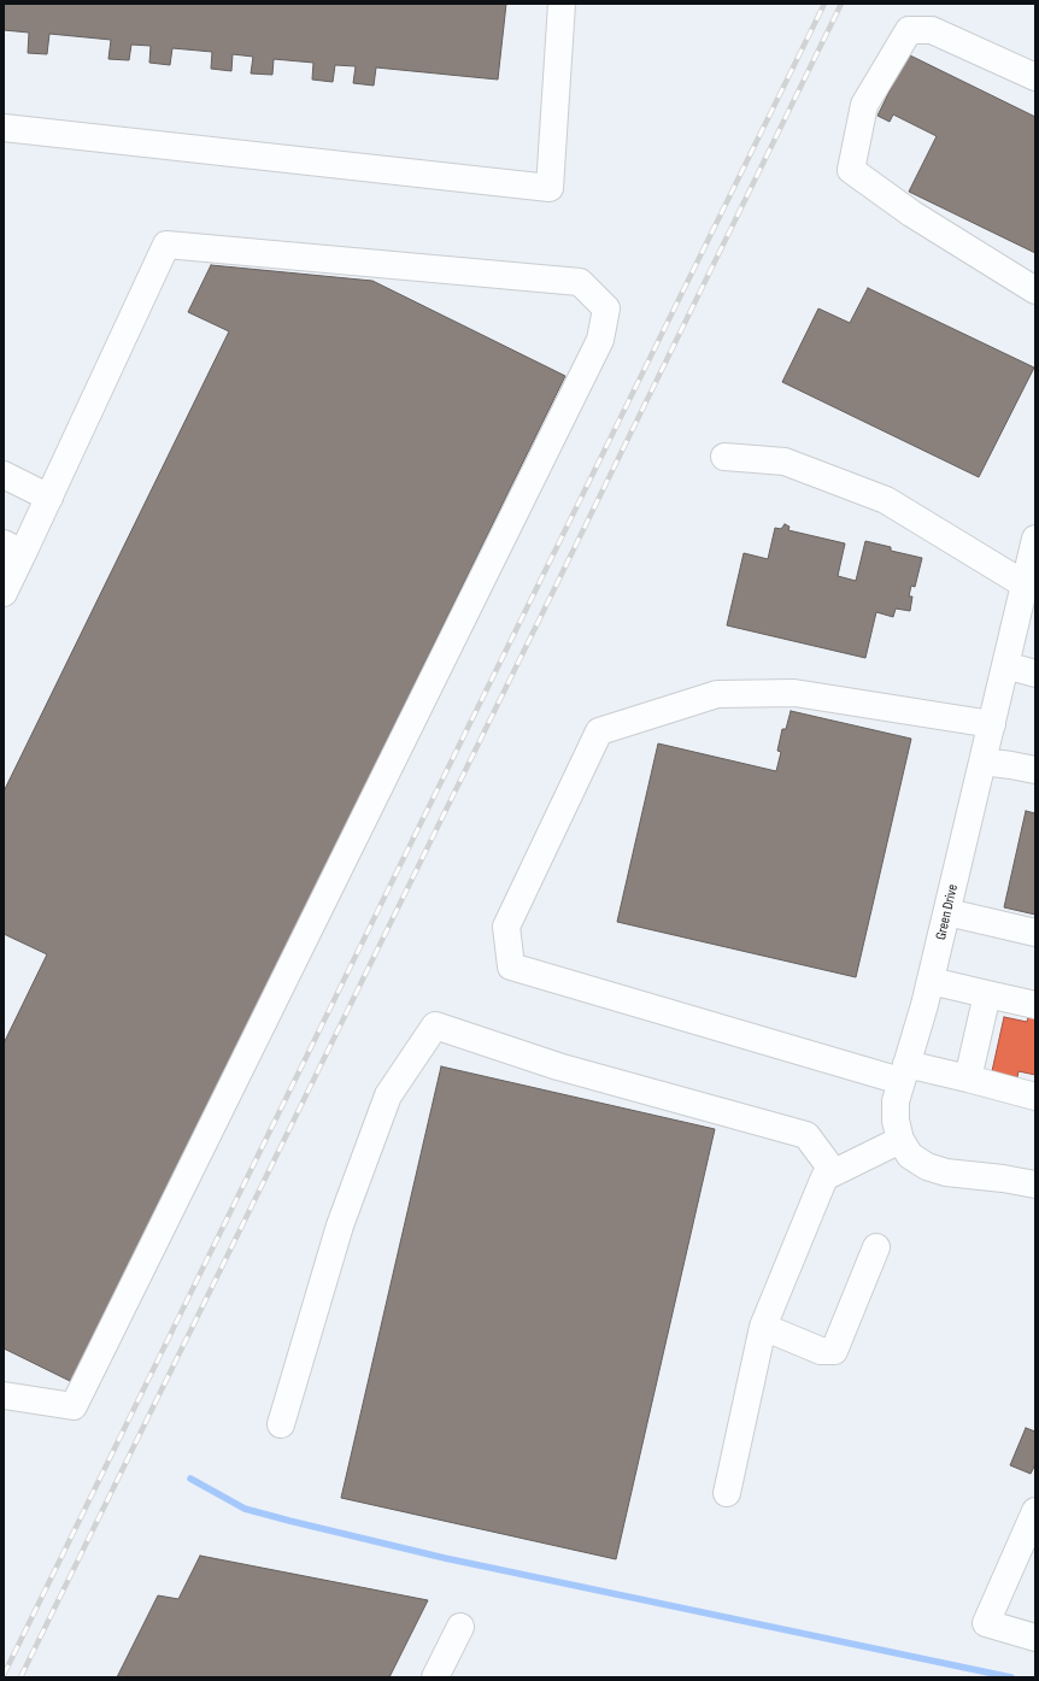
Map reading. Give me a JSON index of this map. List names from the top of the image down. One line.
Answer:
{"streets":{"street":["Green Drive"]}}
